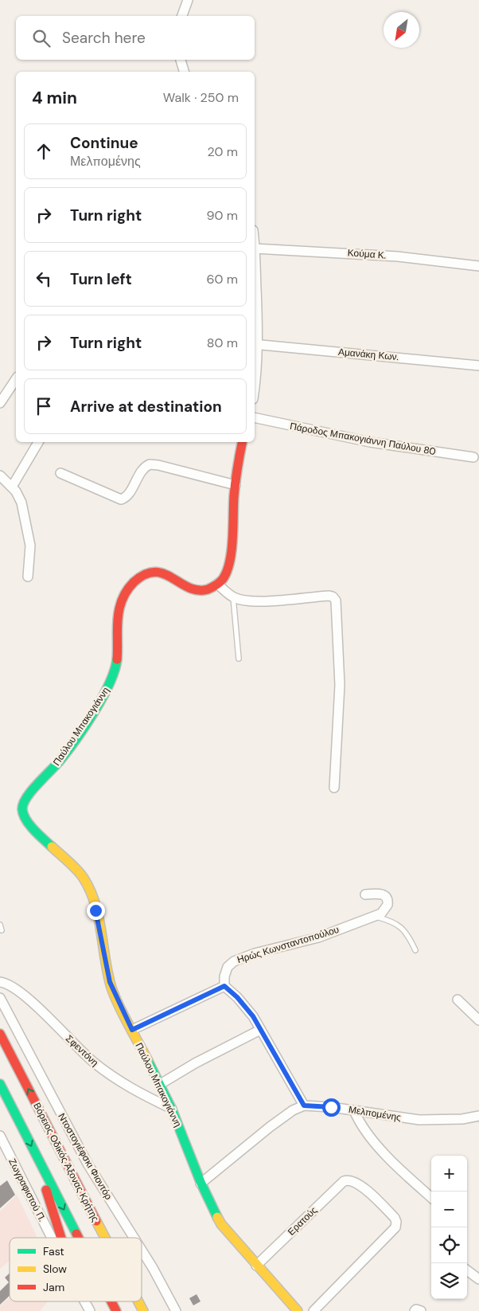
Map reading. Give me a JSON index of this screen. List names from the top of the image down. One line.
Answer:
{"streets":{"main road":["Παύλου Μπακογιάννη","Βόρειος Οδικός Άξονας Κρήτης"],"street":["Κούμα Κ.","Αμανάκη Κων.","Πάροδος Μπακογιάννη Παύλου 80","Ηρώς Κωνσταντοπούλου","Σφεντόνη","Μελπομένης","Ντοστογιέφσκι Φιοντόρ","Ζωγραφιστού Π.","Ερατούς"]},"crossings":[["Παύλου Μπακογιάννη","Σφεντόνη"],["Παύλου Μπακογιάννη","Μελπομένης"],["Παύλου Μπακογιάννη","Ερατούς"]],"legend":["Fast","Slow","Jam"],"north":"bottom left","page":{"search":"Search here","heading":["4 min","Walk · 250 m"],"list":[["Continue","Μελπομένης","20 m"],["Turn right","90 m"],["Turn left","60 m"],["Turn right","80 m"],"Arrive at destination"],"map_buttons":["+","−"]}}
